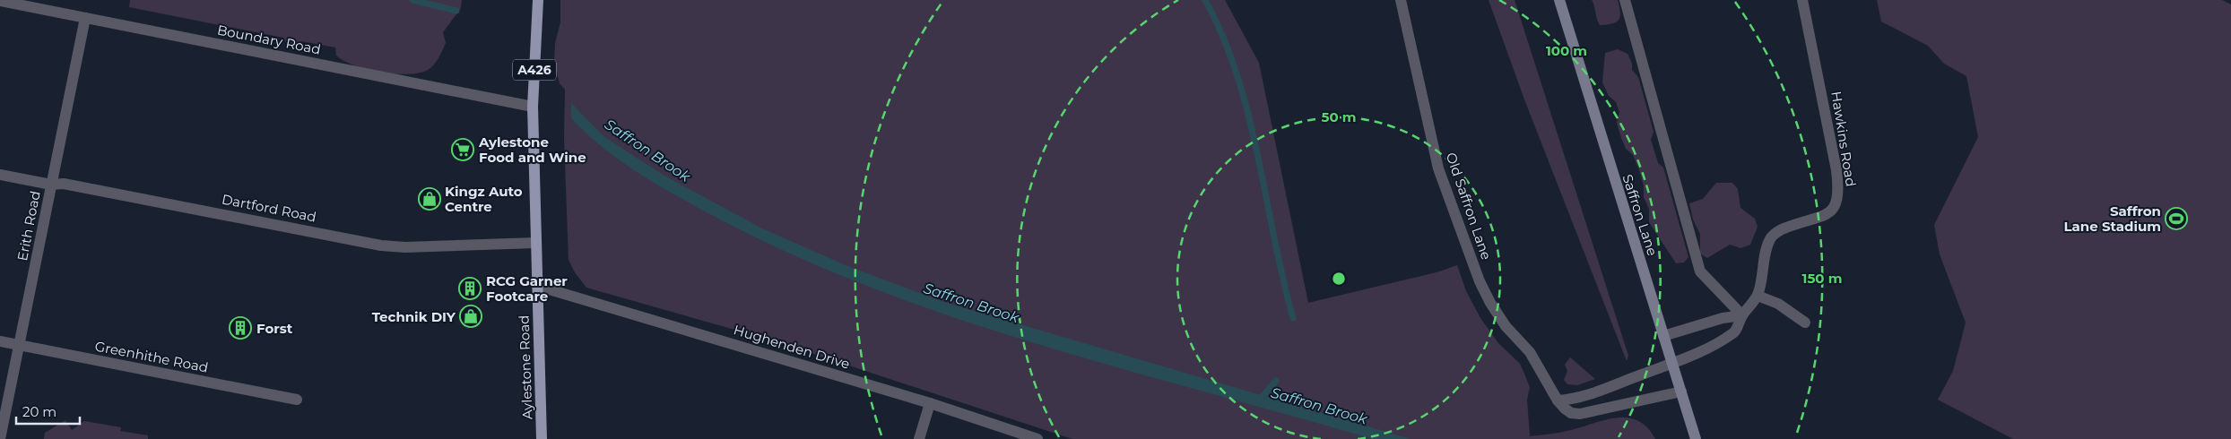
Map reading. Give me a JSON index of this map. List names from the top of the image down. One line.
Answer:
{"streets":{"main road":["A426","Saffron Lane","Aylestone Road"],"street":["Boundary Road","Hawkins Road","Old Saffron Lane","Dartford Road","Erith Road","Hughenden Drive","Greenhithe Road"]},"crossings":[["Boundary Road","Erith Road"],["Boundary Road","Aylestone Road"],["Hawkins Road","Saffron Lane"],["Old Saffron Lane","Saffron Lane"],["Dartford Road","Erith Road"],["Dartford Road","Aylestone Road"],["Erith Road","Greenhithe Road"],["Hughenden Drive","Aylestone Road"]],"water":["Saffron Brook"],"places":{"supermarket":["Aylestone Food and Wine"],"shop":["Kingz Auto Centre","Technik DIY"],"sports":["Saffron Lane Stadium"],"building":["RCG Garner Footcare","Forst"]},"scale_bar":"20 m","rings":["100 m","50 m","150 m"]}
